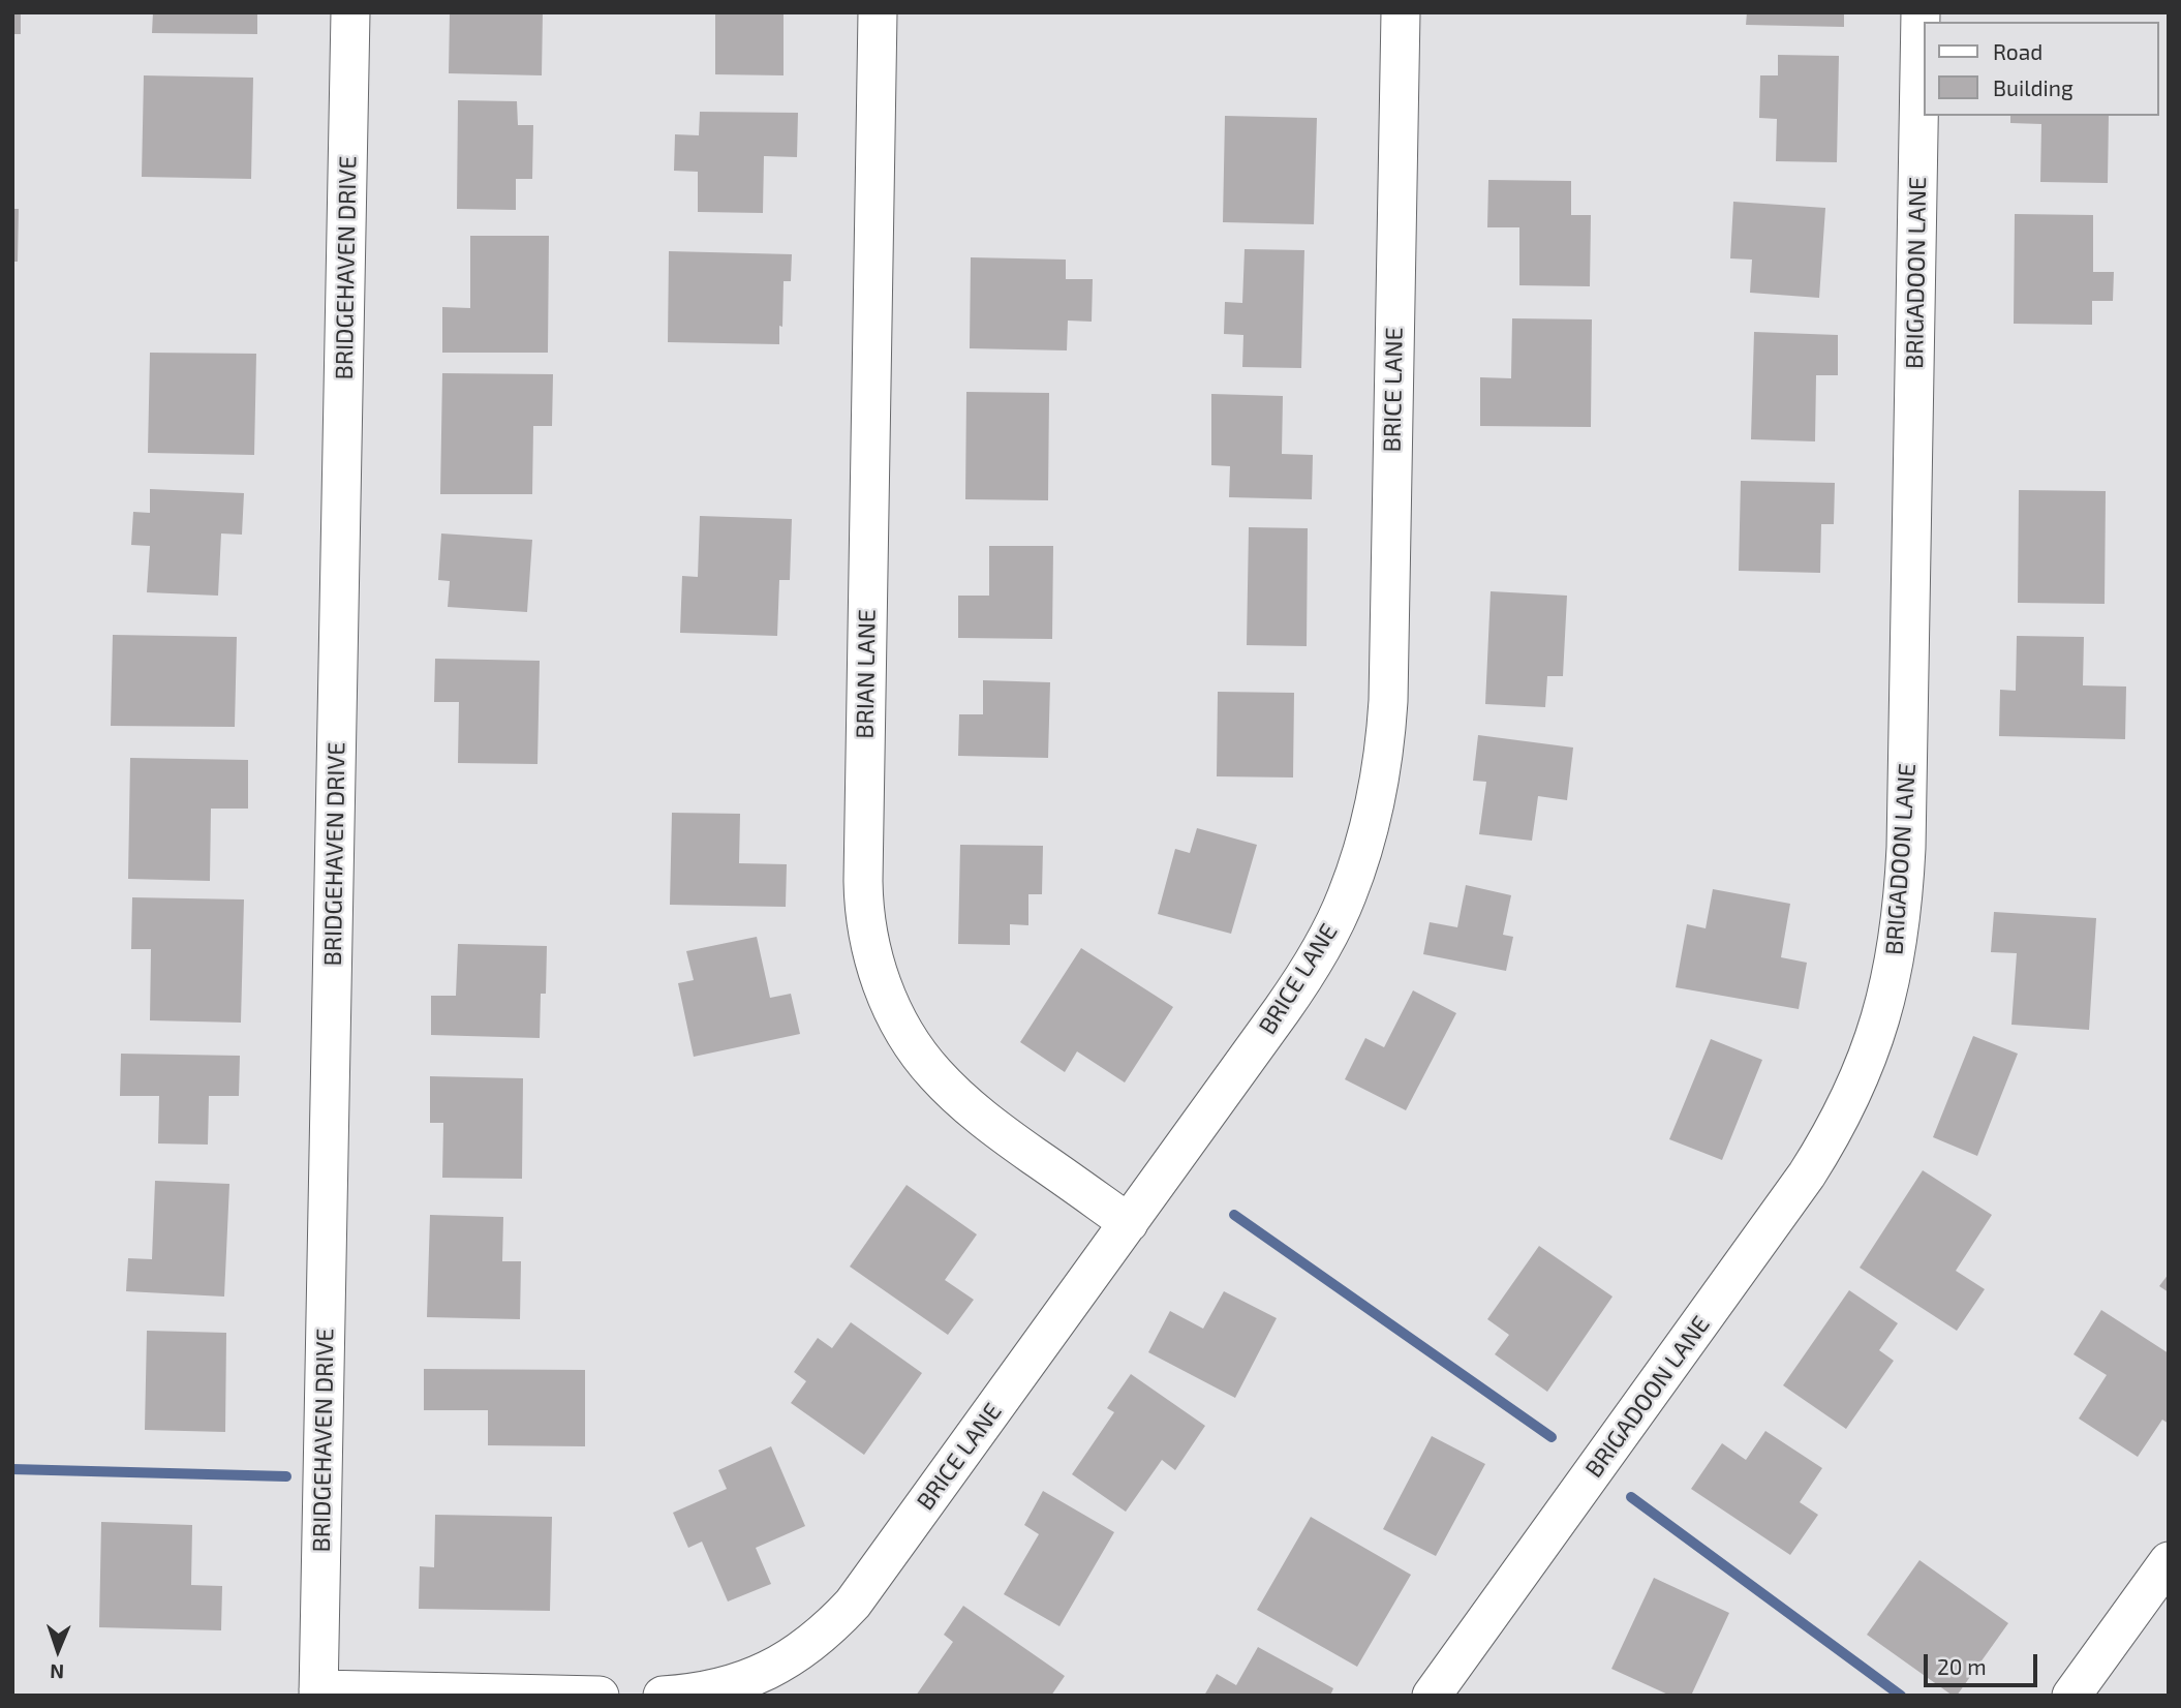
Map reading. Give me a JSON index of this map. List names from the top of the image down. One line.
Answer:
{"streets":{"street":["BRIDGEHAVEN DRIVE","BRIGADOON LANE","BRICE LANE","BRIAN LANE"]},"crossings":[["BRICE LANE","BRIAN LANE"]],"legend":["Road","Building"],"scale_bar":"20 m","north":"bottom"}
